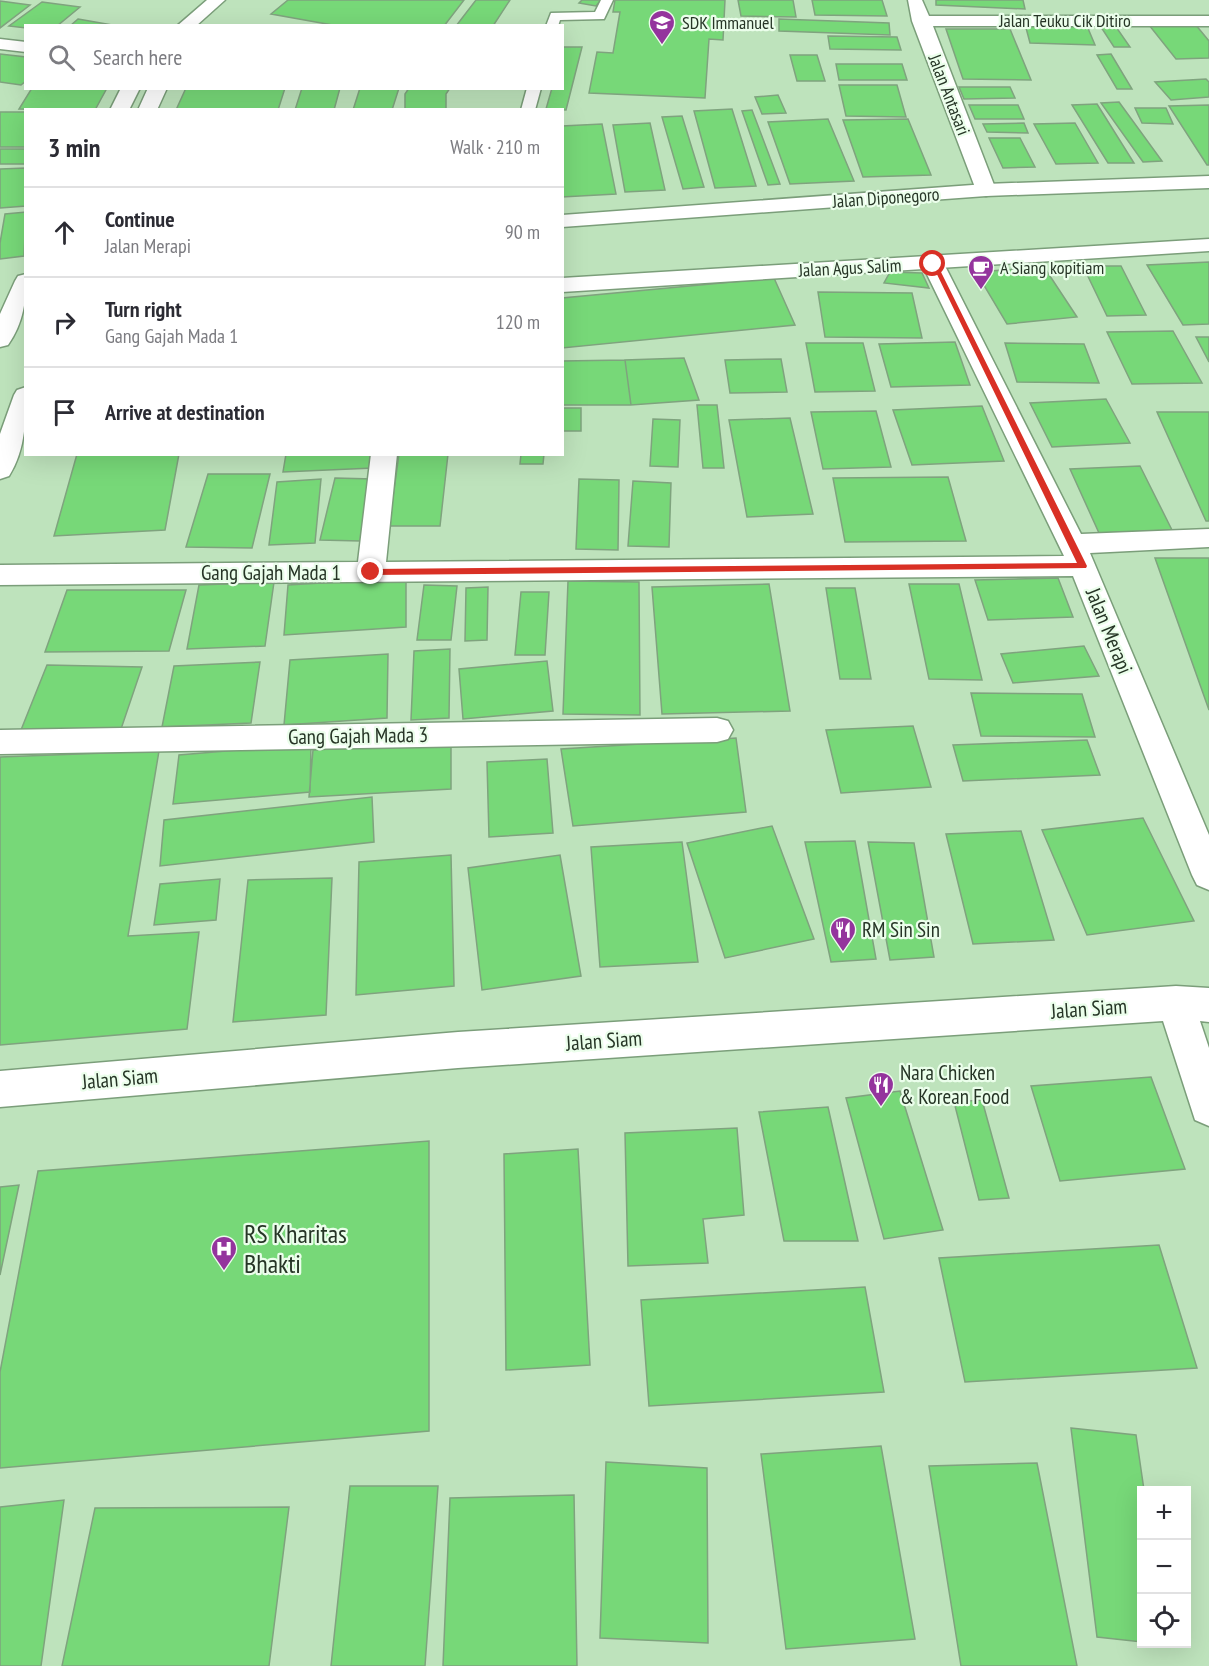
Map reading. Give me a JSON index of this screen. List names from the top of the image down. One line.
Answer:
{"streets":{"street":["Jalan Teuku Cik Ditiro","Jalan Antasari","Jalan Diponegoro","Jalan Agus Salim","Gang Gajah Mada 1","Jalan Merapi","Gang Gajah Mada 3","Jalan Siam"]},"crossings":[["Jalan Teuku Cik Ditiro","Jalan Antasari"],["Jalan Antasari","Jalan Diponegoro"],["Jalan Agus Salim","Jalan Merapi"],["Gang Gajah Mada 1","Jalan Merapi"]],"places":{"school or university":["SDK Immanuel"],"cafe":["A Siang kopitiam"],"restaurant":["RM Sin Sin","Nara Chicken & Korean Food"],"hospital":["RS Kharitas Bhakti"]},"page":{"search":"Search here","heading":["3 min","Walk · 210 m"],"list":[["Continue","Jalan Merapi","90 m"],["Turn right","Gang Gajah Mada 1","120 m"],"Arrive at destination"],"map_buttons":["+","−"]}}
